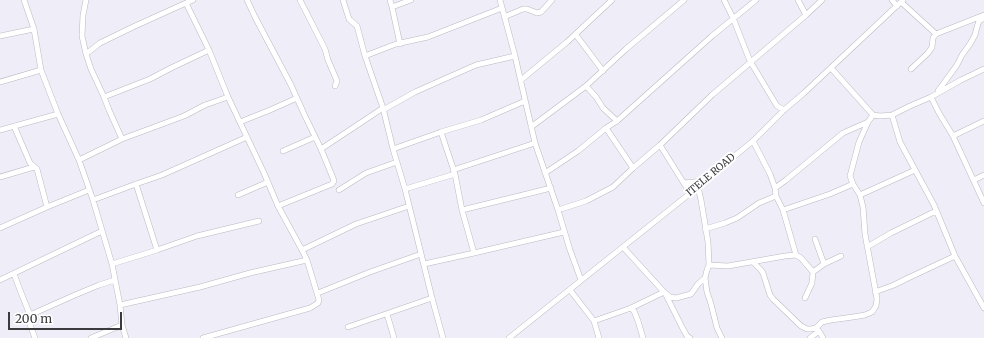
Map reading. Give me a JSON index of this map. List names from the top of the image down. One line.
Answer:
{"streets":{"street":["ITELE ROAD"]},"scale_bar":"200 m"}
